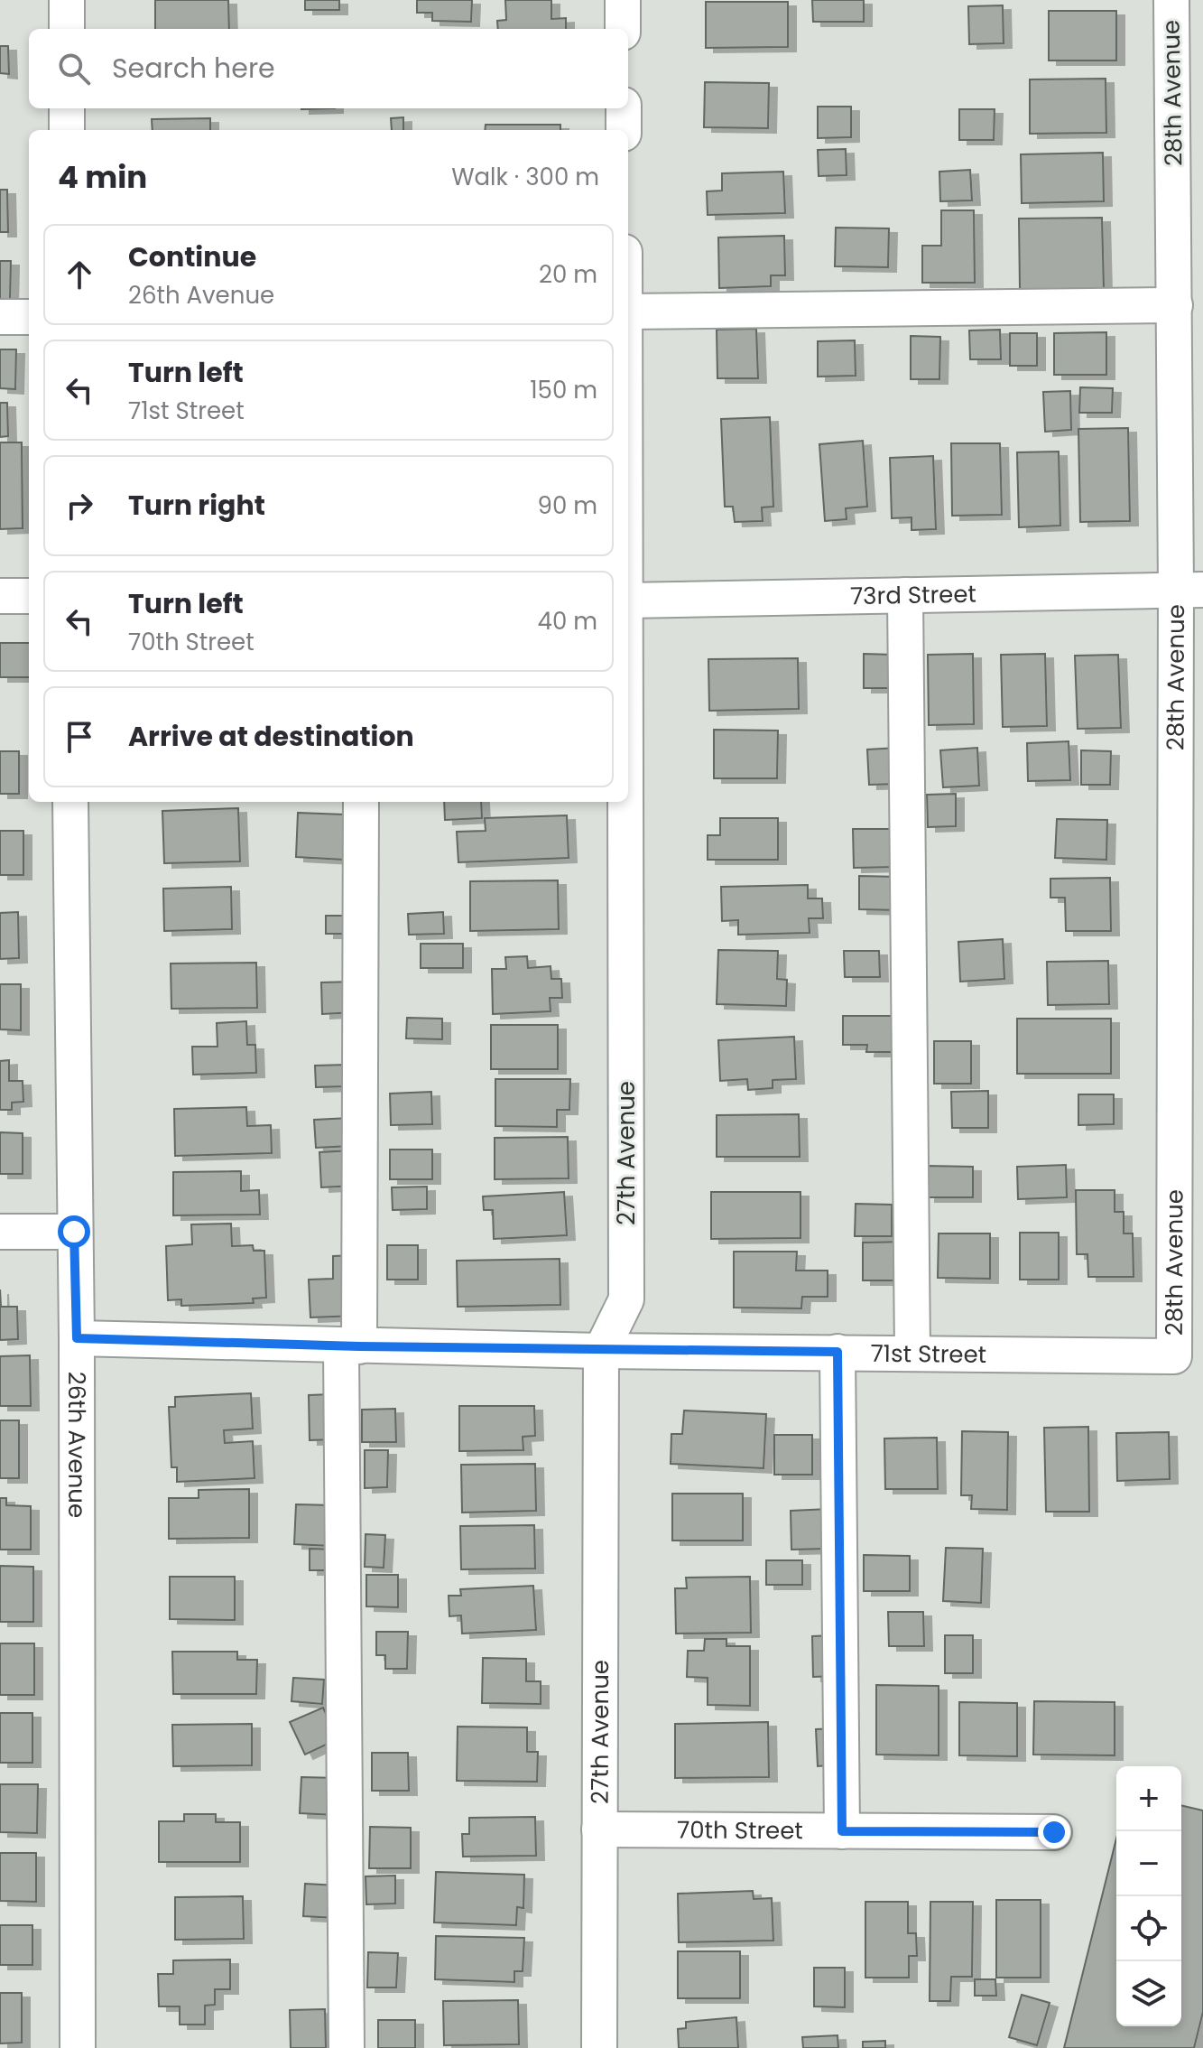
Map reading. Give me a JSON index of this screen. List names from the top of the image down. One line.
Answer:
{"streets":{"street":["28th Avenue","73rd Street","27th Avenue","71st Street","26th Avenue","70th Street"]},"crossings":[["28th Avenue","73rd Street"],["28th Avenue","71st Street"],["27th Avenue","71st Street"],["27th Avenue","70th Street"],["71st Street","26th Avenue"]],"page":{"search":"Search here","heading":["4 min","Walk · 300 m"],"list":[["Continue","26th Avenue","20 m"],["Turn left","71st Street","150 m"],["Turn right","90 m"],["Turn left","70th Street","40 m"],"Arrive at destination"],"map_buttons":["+","−"]}}
